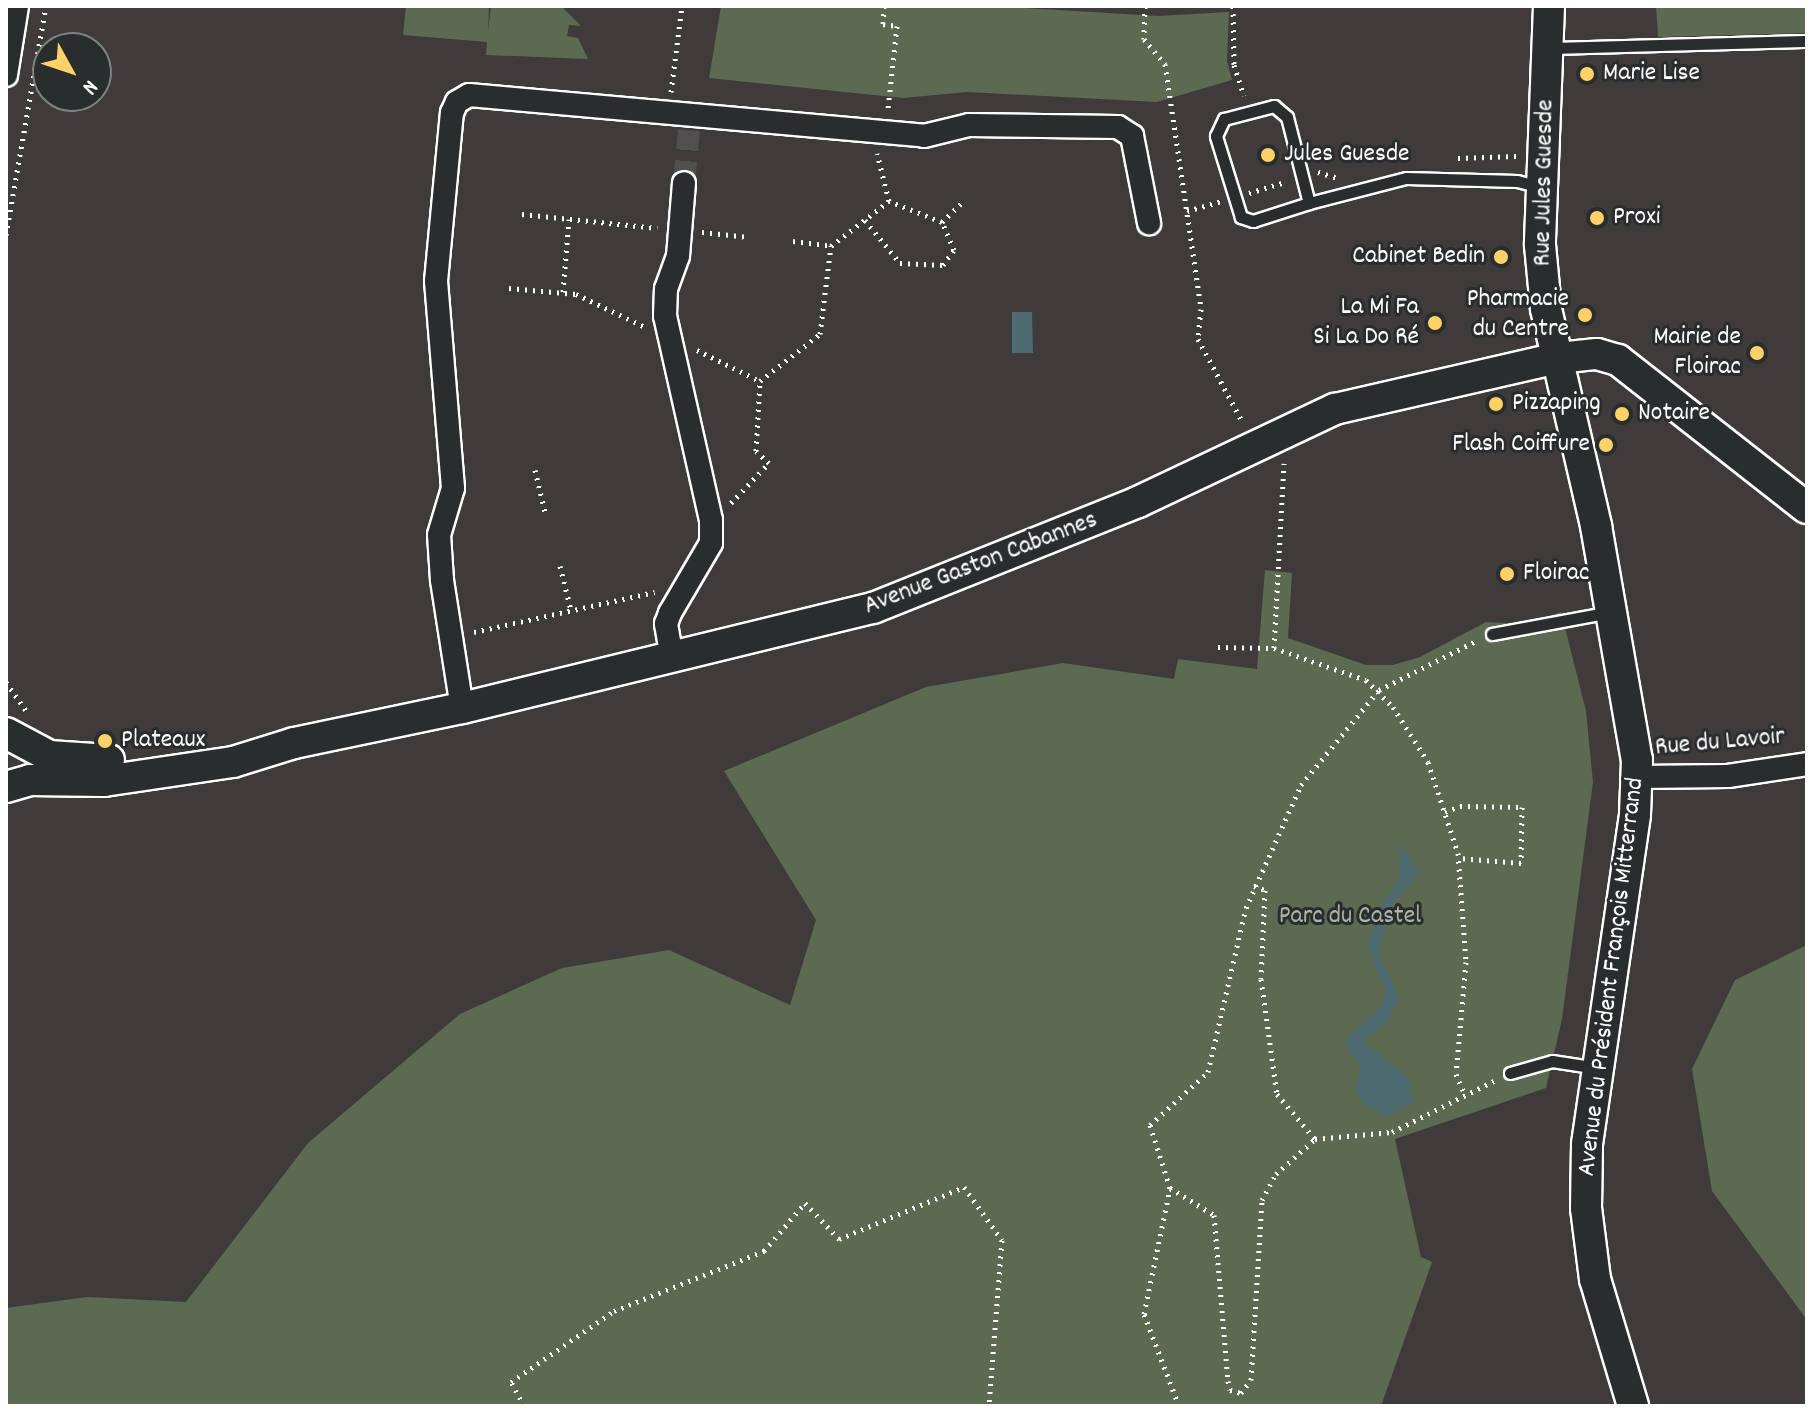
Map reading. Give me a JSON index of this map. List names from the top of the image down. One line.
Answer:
{"streets":{"main road":["Rue Jules Guesde","Avenue Gaston Cabannes","Avenue du Président François Mitterrand"],"street":["Rue du Lavoir"]},"crossings":[["Rue Jules Guesde","Avenue Gaston Cabannes"],["Rue Jules Guesde","Avenue du Président François Mitterrand"],["Avenue Gaston Cabannes","Avenue du Président François Mitterrand"],["Rue du Lavoir","Avenue du Président François Mitterrand"]],"parks":["Parc du Castel"],"places":["Marie Lise","Jules Guesde","Proxi","Cabinet Bedin","Pharmacie du Centre","La Mi Fa Si La Do Ré","Mairie de Floirac","Pizzaping","Notaire","Flash Coiffure","Floirac","Plateaux"],"north":"bottom right"}
